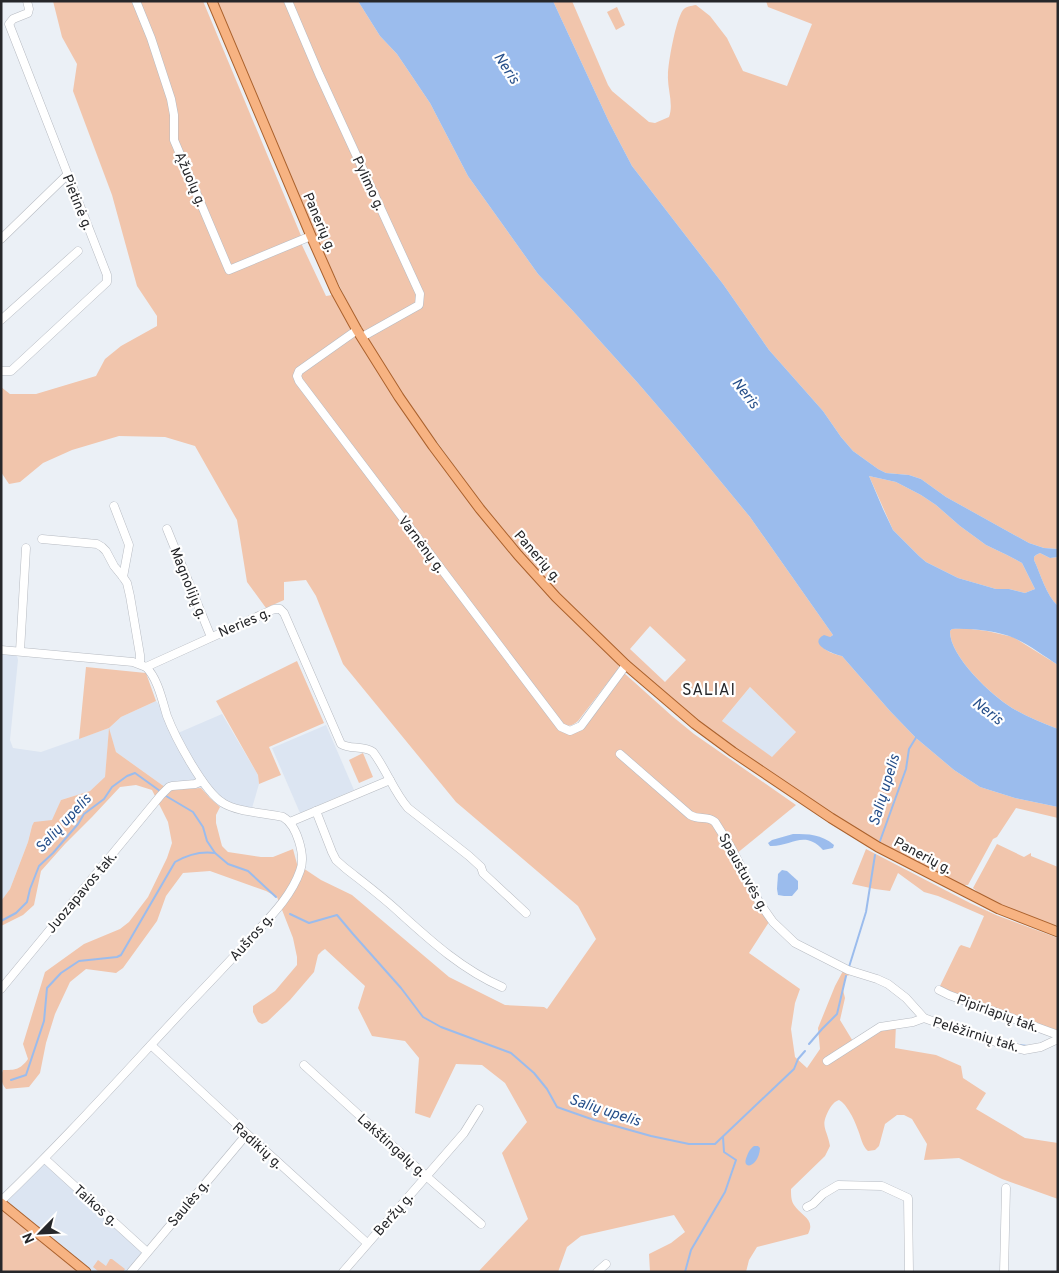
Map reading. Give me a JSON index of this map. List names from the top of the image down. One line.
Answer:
{"streets":{"main road":["Panerių g."],"street":["Ąžuolų g.","Pylimo g.","Pietinė g.","Varnėnų g.","Magnolijų g.","Neries g.","Spaustuvės g.","Juozapavos tak.","Aušros g.","Pipirlapių tak.","Pelėžirnių tak.","Radikių g.","Lakštingalų g.","Saulės g.","Taikos g.","Beržų g."]},"crossings":[["Ąžuolų g.","Panerių g."],["Pylimo g.","Panerių g."],["Pylimo g.","Varnėnų g."],["Panerių g.","Varnėnų g."],["Magnolijų g.","Neries g."],["Spaustuvės g.","Pelėžirnių tak."],["Aušros g.","Radikių g."],["Aušros g.","Taikos g."],["Radikių g.","Saulės g."],["Radikių g.","Beržų g."],["Lakštingalų g.","Beržų g."],["Saulės g.","Taikos g."]],"districts":["SALIAI"],"water":["Neris","Salių upelis"],"north":"bottom left"}
